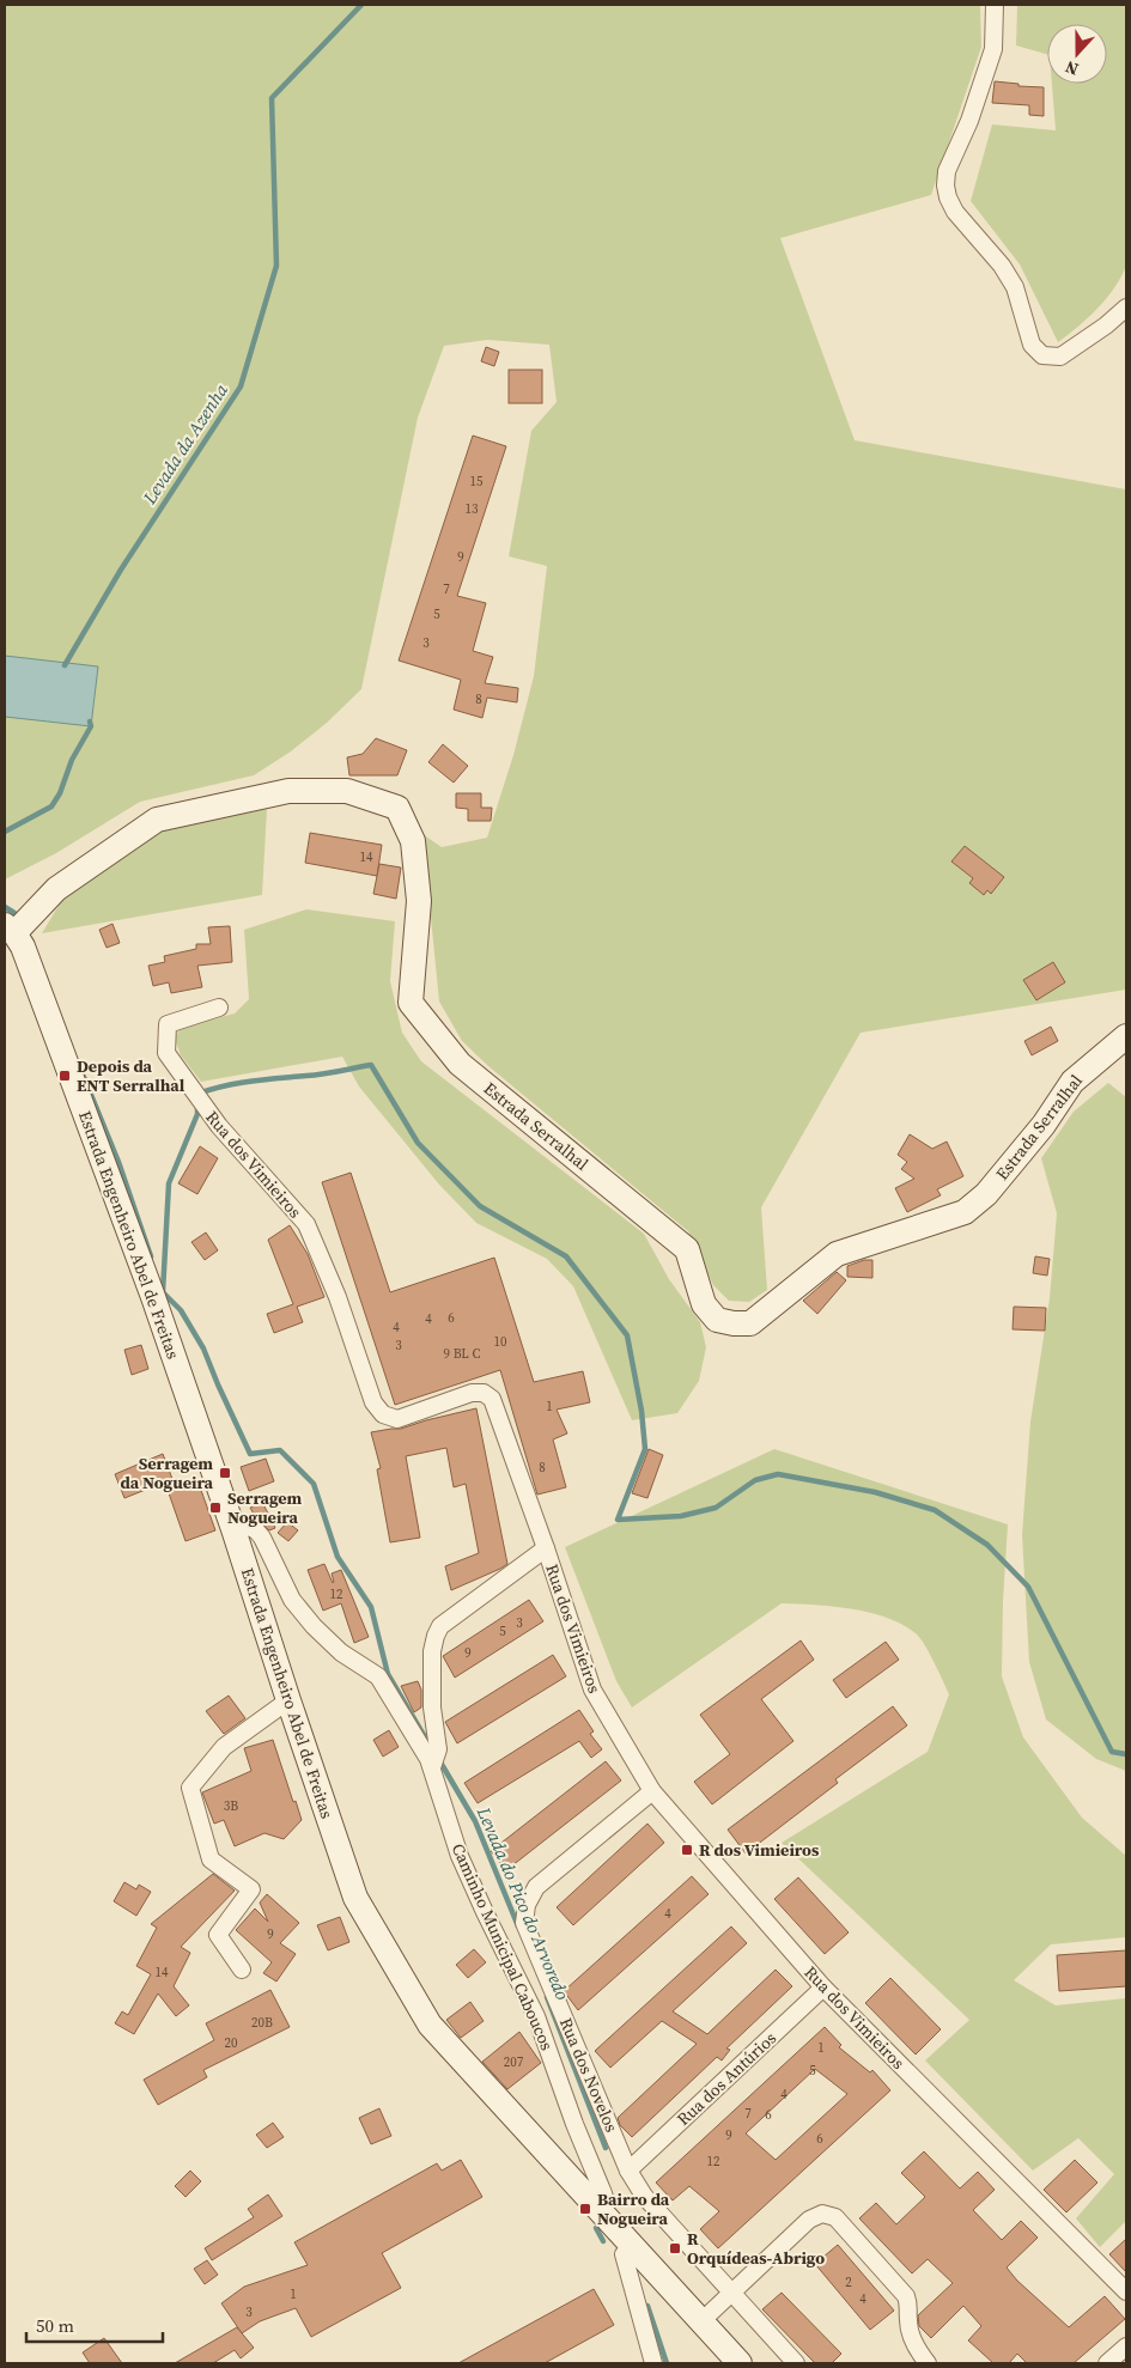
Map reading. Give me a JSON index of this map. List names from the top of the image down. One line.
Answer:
{"streets":{"main road":["Estrada Serralhal","Estrada Engenheiro Abel de Freitas"],"street":["Rua dos Vimieiros","Caminho Municipal Caboucos","Rua dos Novelos","Rua dos Antúrios"]},"crossings":[["Estrada Serralhal","Estrada Engenheiro Abel de Freitas"],["Rua dos Vimieiros","Rua dos Novelos"],["Rua dos Vimieiros","Rua dos Antúrios"],["Estrada Engenheiro Abel de Freitas","Caminho Municipal Caboucos"],["Rua dos Novelos","Rua dos Antúrios"]],"water":["Levada da Azenha","Levada do Pico do Arvoredo"],"places":{"transit":["Depois da ENT Serralhal","Serragem da Nogueira","Serragem Nogueira","R dos Vimieiros","Bairro da Nogueira","R Orquídeas-Abrigo"]},"house_numbers":["15","13","9","7","5","3","8","14","6","4","4","10","3","9 BL C","1","8","12","3","5","9","3B","4","9","14","20B","20","1","207","5","4","7","6","9","6","12","2","1","4","3"],"scale_bar":"50 m","north":"bottom"}
